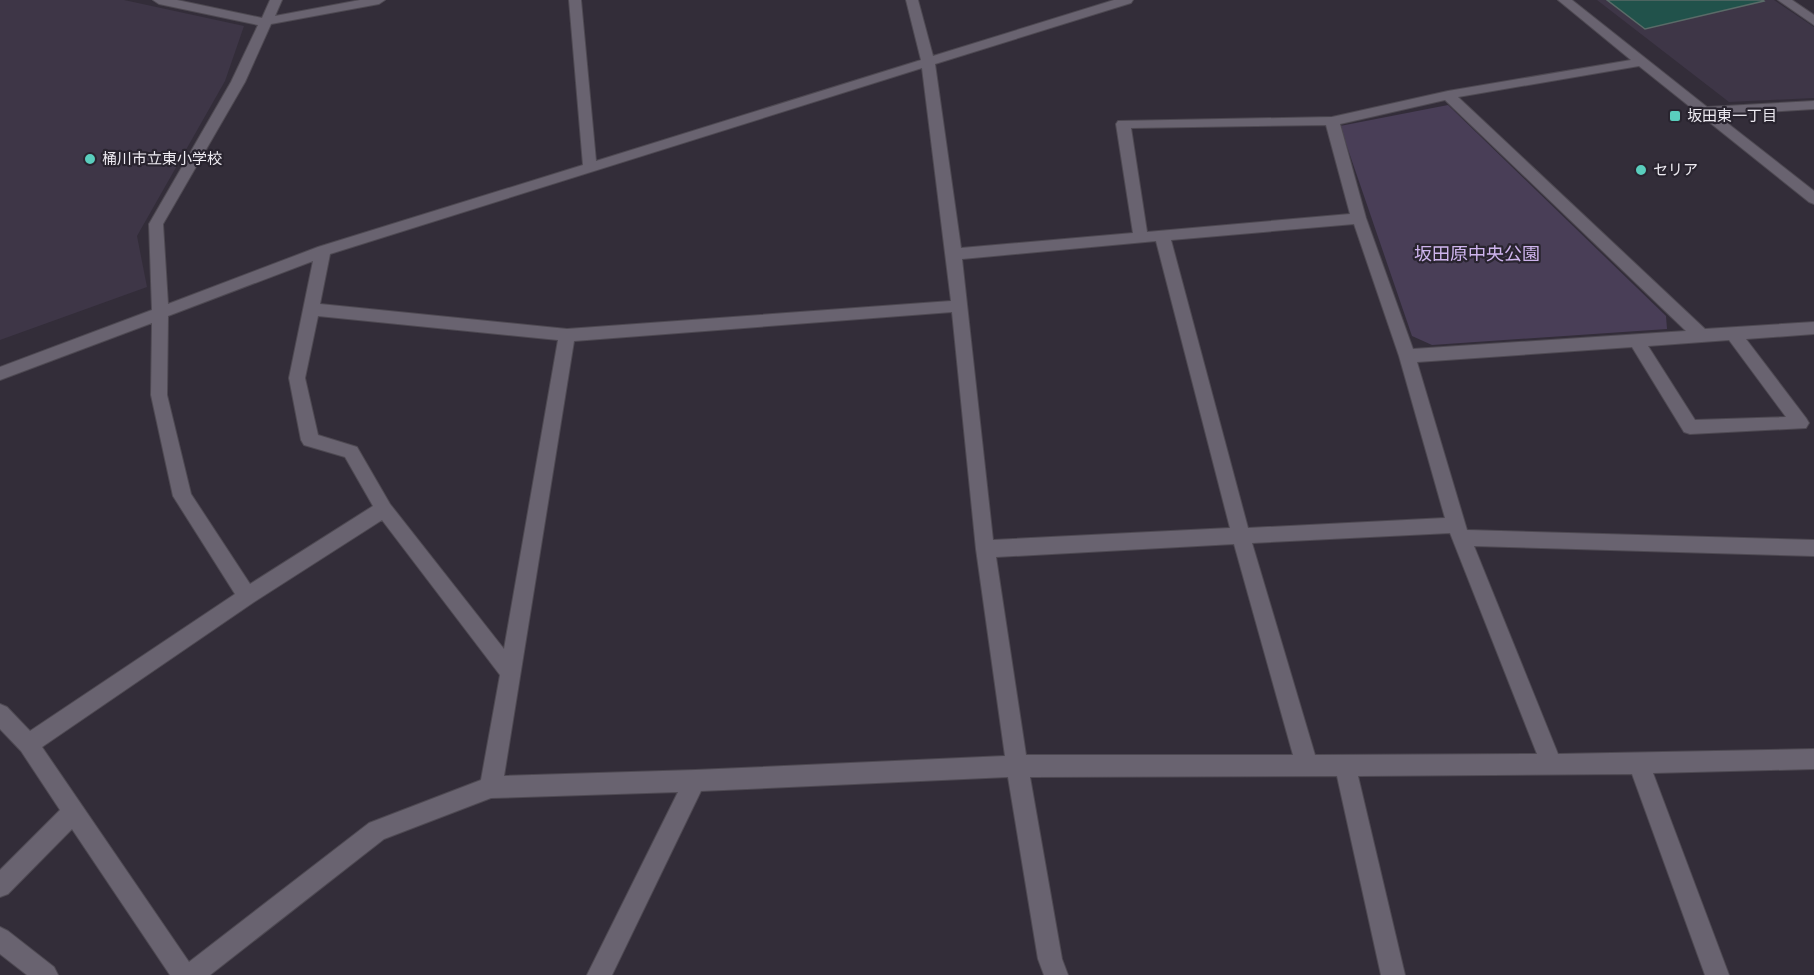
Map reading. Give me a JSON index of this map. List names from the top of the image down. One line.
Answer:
{"parks":["坂田原中央公園"],"places":{"transit":["坂田東一丁目"],"other":["桶川市立東小学校","セリア"]}}
